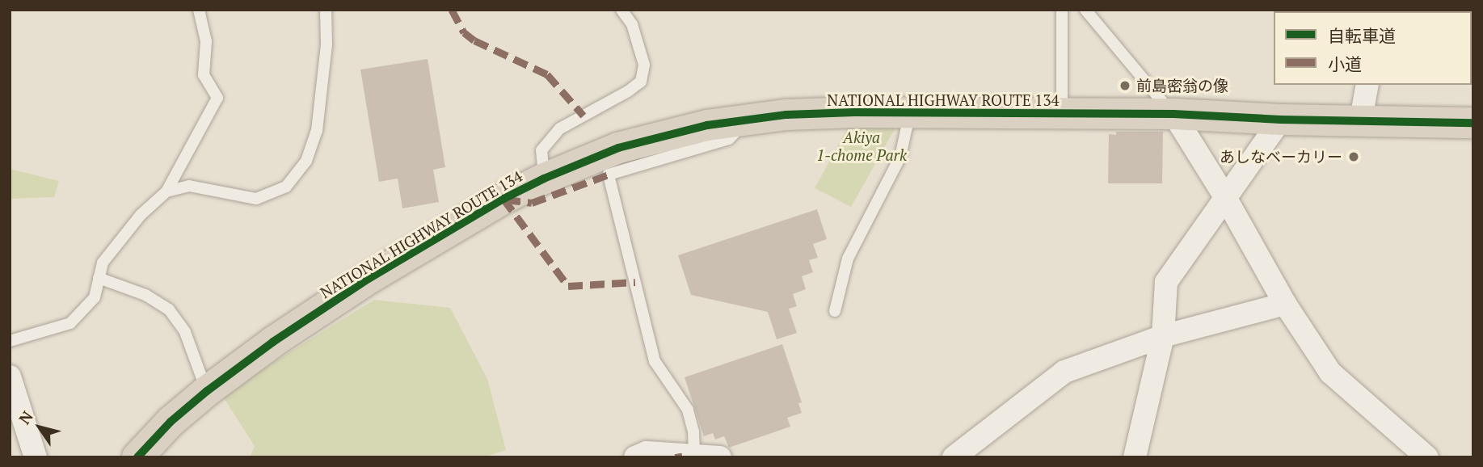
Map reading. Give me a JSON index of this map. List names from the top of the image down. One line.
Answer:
{"streets":{"highway":["NATIONAL HIGHWAY ROUTE 134"]},"parks":["Akiya 1-chome Park"],"places":["前島密翁の像","あしなベーカリー"],"legend":["自転車道","小道"],"north":"top left"}
